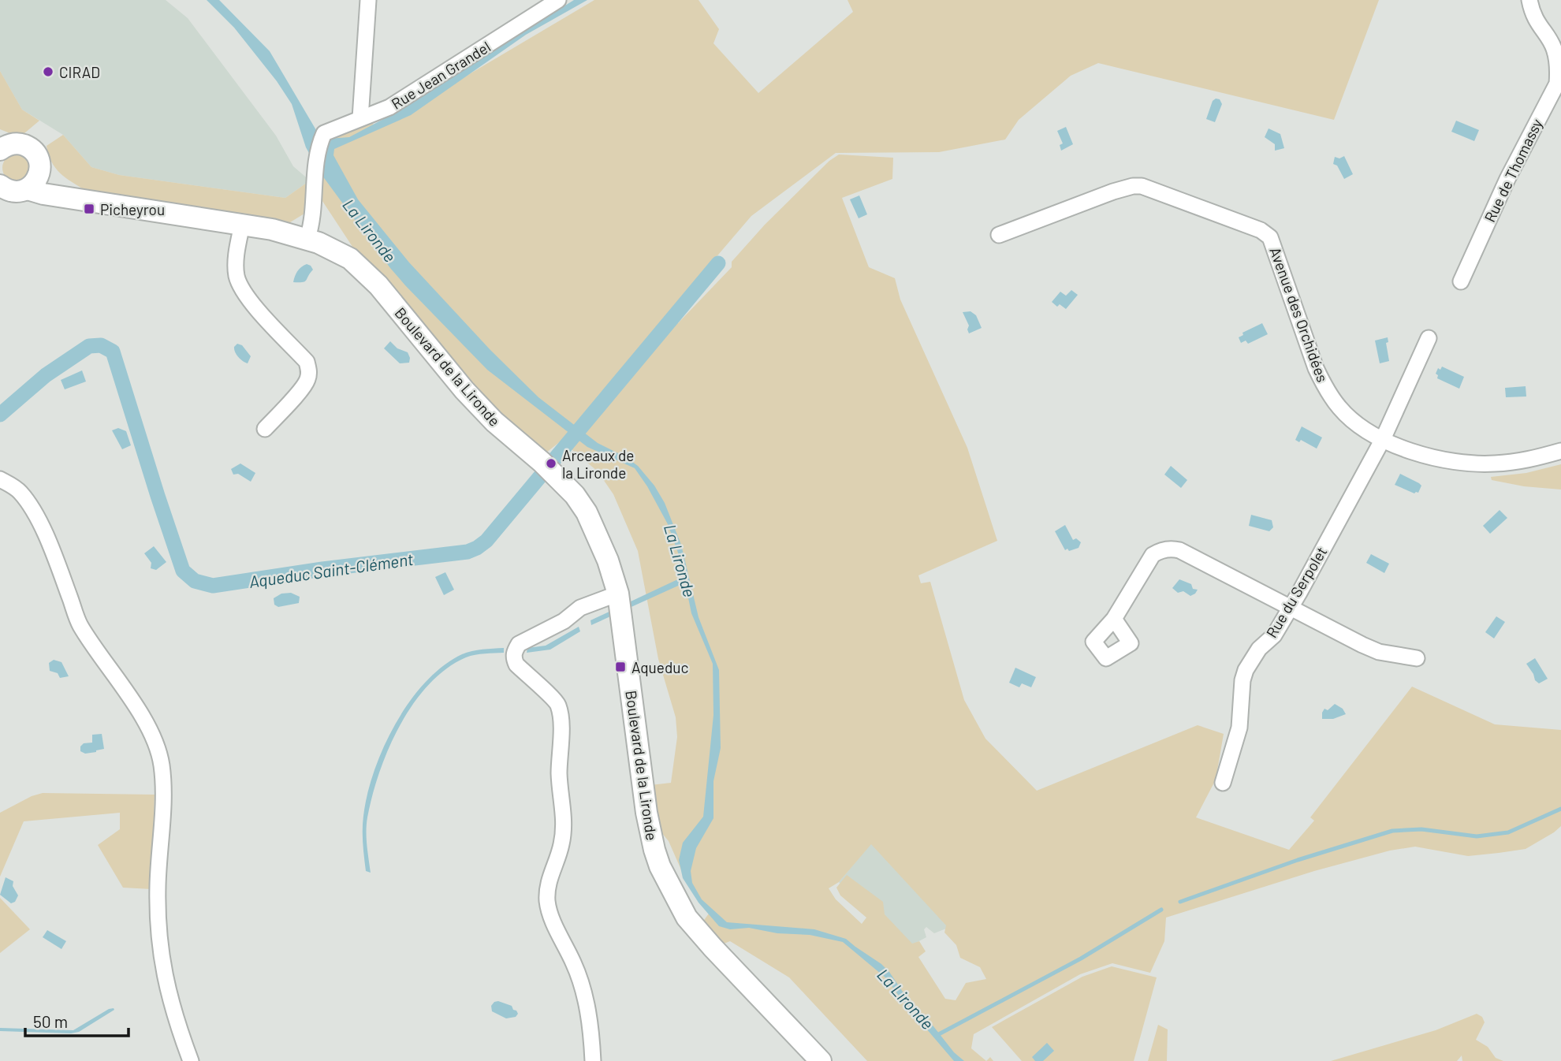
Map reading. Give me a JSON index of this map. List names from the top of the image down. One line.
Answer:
{"streets":{"street":["Rue Jean Grandel","Rue de Thomassy","Avenue des Orchidées","Boulevard de la Lironde","Rue du Serpolet"]},"crossings":[["Rue Jean Grandel","Boulevard de la Lironde"],["Avenue des Orchidées","Rue du Serpolet"]],"water":["La Lironde","Aqueduc Saint-Clément"],"places":{"other":["CIRAD","Arceaux de la Lironde"],"transit":["Picheyrou","Aqueduc"]},"scale_bar":"50 m"}
